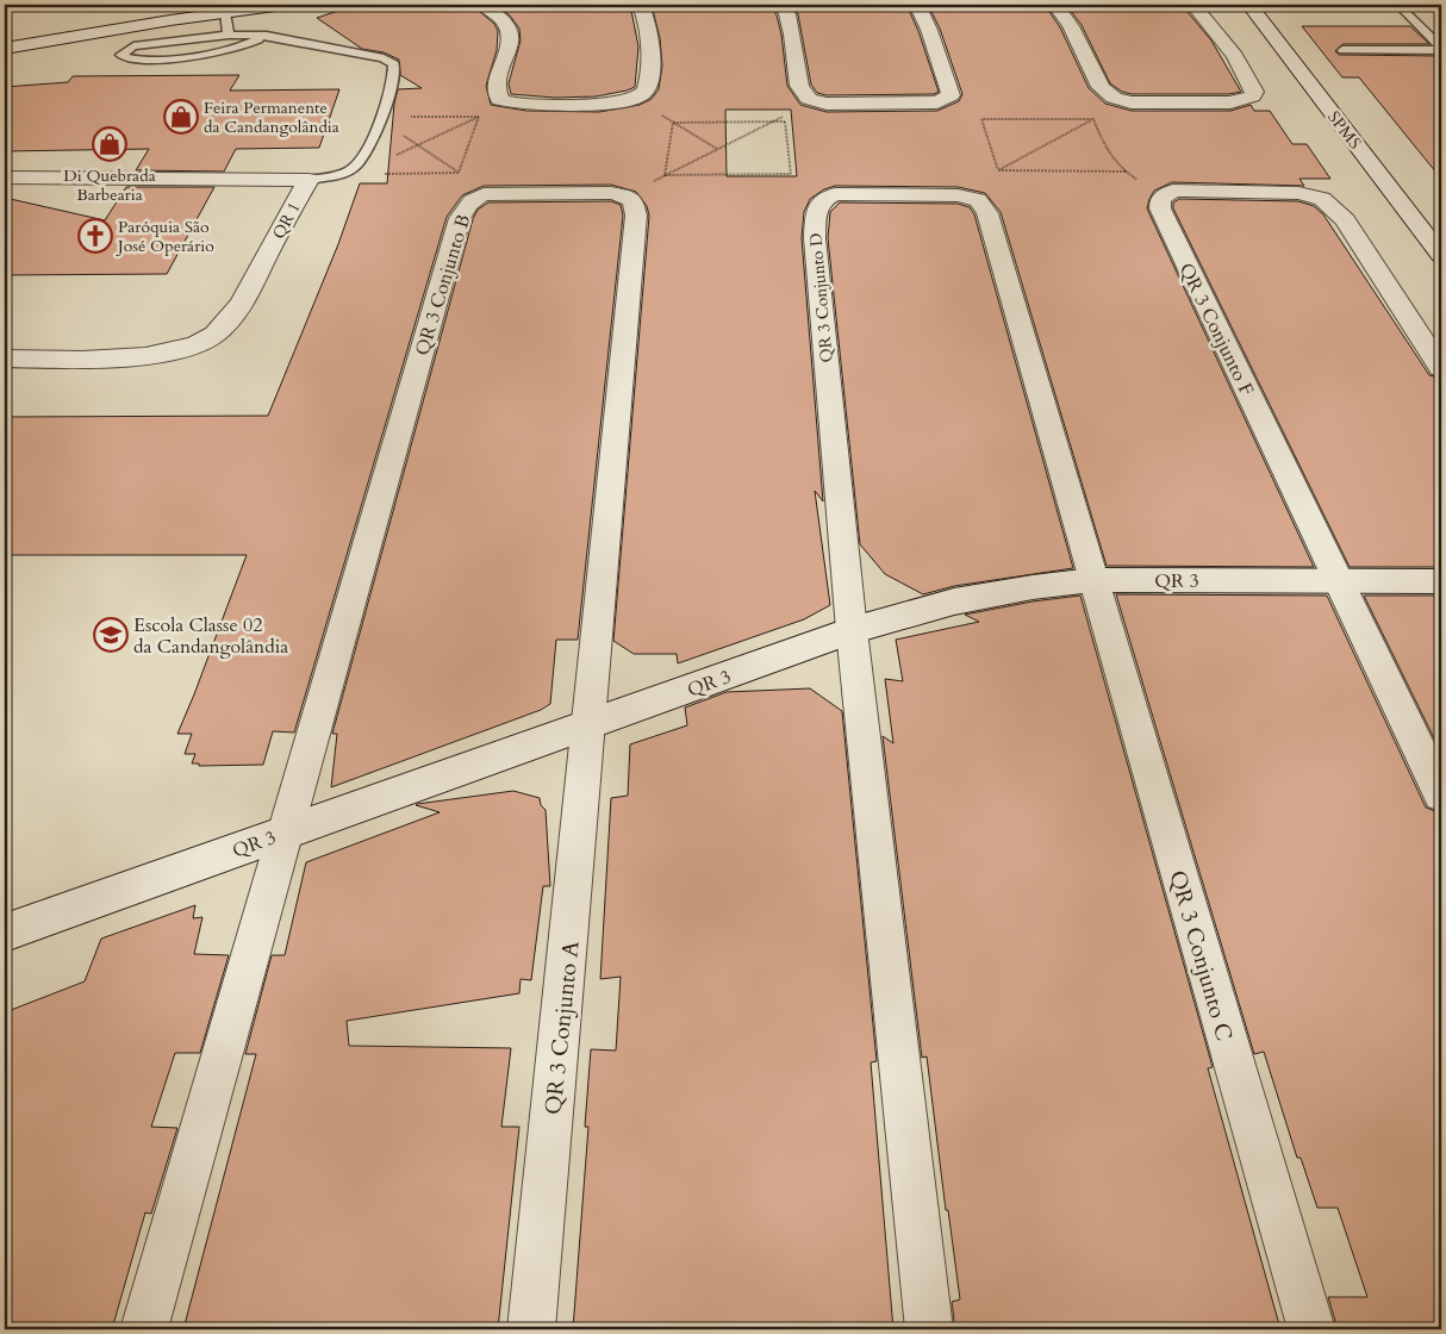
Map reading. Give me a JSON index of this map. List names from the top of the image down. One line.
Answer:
{"streets":{"street":["SPMS","QR 1","QR 3 Conjunto B","QR 3 Conjunto D","QR 3 Conjunto F","QR 3","QR 3 Conjunto C","QR 3 Conjunto A"]},"crossings":[["QR 3 Conjunto B","QR 3"],["QR 3 Conjunto D","QR 3"],["QR 3 Conjunto D","QR 3 Conjunto C"],["QR 3 Conjunto F","QR 3"],["QR 3","QR 3 Conjunto C"],["QR 3","QR 3 Conjunto A"]],"places":{"shop":["Feira Permanente da Candangolândia","Di Quebrada Barbearia"],"church":["Paróquia São José Operário"],"school or university":["Escola Classe 02 da Candangolândia"]}}
